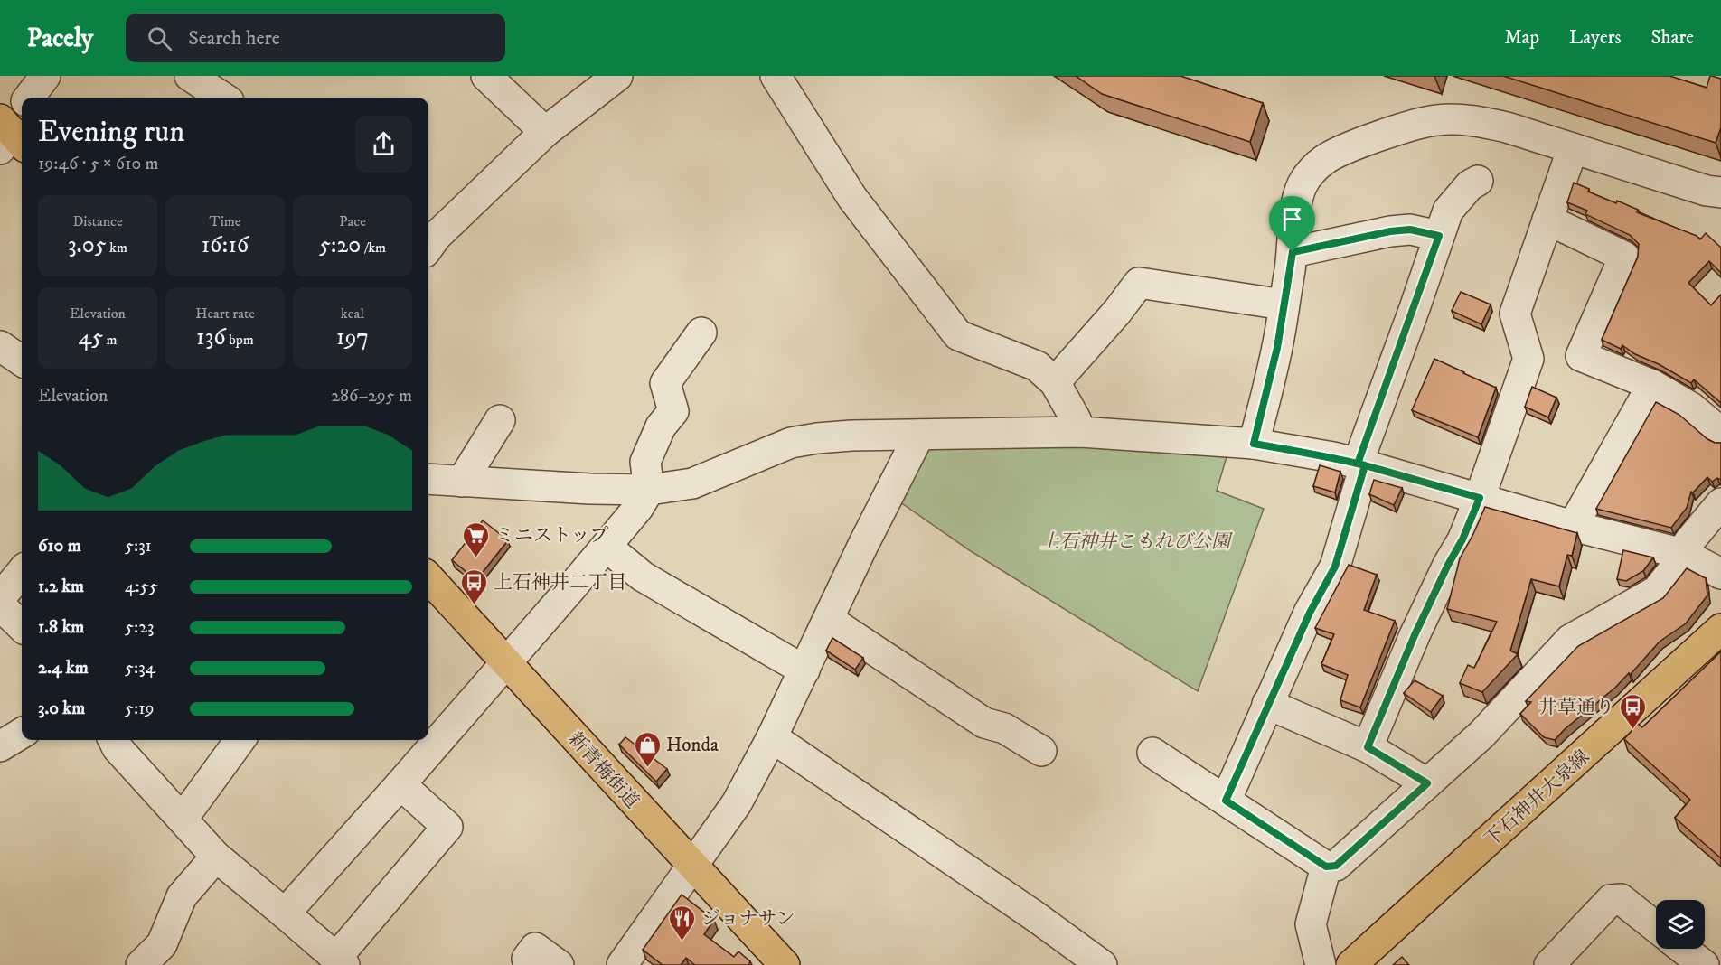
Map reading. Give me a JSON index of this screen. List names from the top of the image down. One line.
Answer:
{"streets":{"main road":["新青梅街道","下石神井大泉線"]},"parks":["上石神井こもれび公園"],"places":{"supermarket":["ミニストップ"],"bus stop":["上石神井二丁目","井草通り"],"shop":["Honda"],"restaurant":["ジョナサン"]},"page":{"header":"Pacely","search":"Search here","nav":["Map","Layers","Share"],"heading":["Evening run","19:46 · 5 × 610 m"],"stats":[["Distance","3.05 km"],["Time","16:16"],["Pace","5:20 /km"],["Elevation","45 m"],["Heart rate","136 bpm"],["kcal","197"]],"chart":["Elevation","286–295 m"],"list":[{"name":"610 m","note":"5:31"},{"name":"1.2 km","note":"4:55"},{"name":"1.8 km","note":"5:23"},{"name":"2.4 km","note":"5:34"},{"name":"3.0 km","note":"5:19"}]}}
